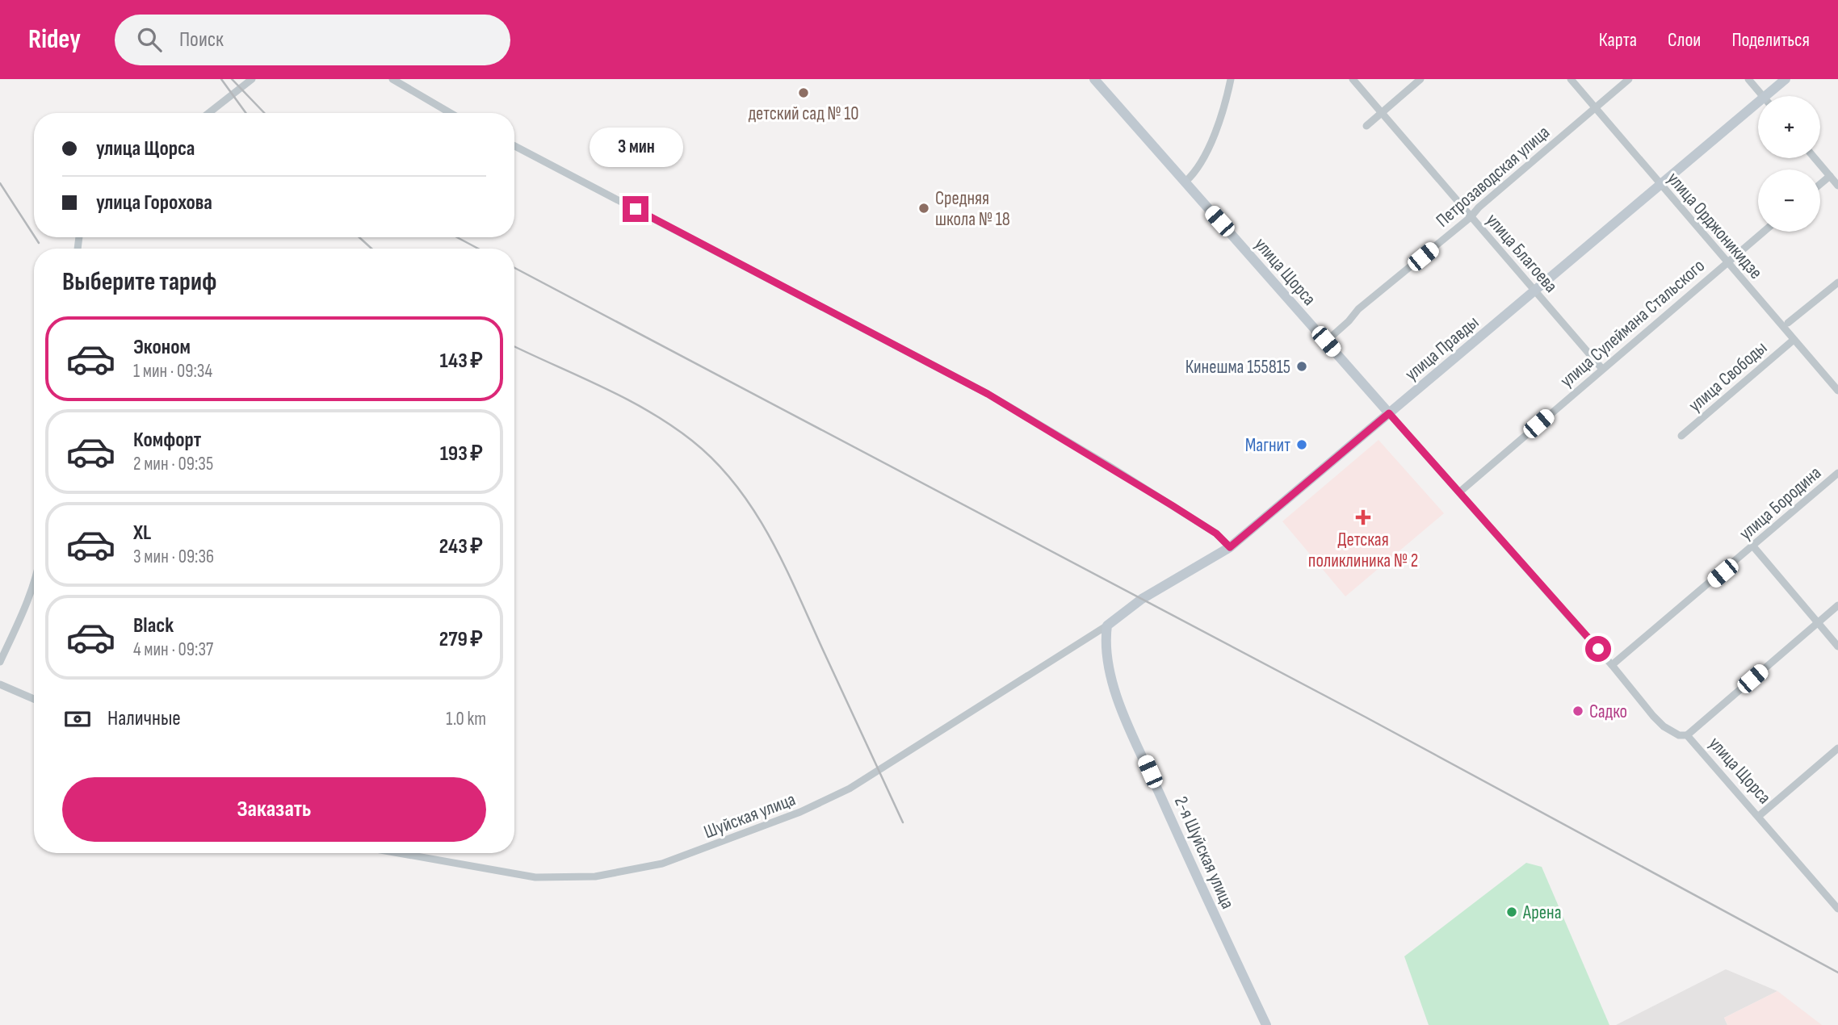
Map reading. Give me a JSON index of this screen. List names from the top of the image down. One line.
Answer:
{"streets":{"street":["Петрозаводская улица","улица Орджоникидзе","улица Благоева","улица Щорса","улица Сулеймана Стальского","улица Правды","улица Свободы","улица Бородина","Шуйская улица","2-я Шуйская улица"]},"crossings":[["Петрозаводская улица","улица Орджоникидзе"],["Петрозаводская улица","улица Благоева"],["Петрозаводская улица","улица Щорса"],["улица Орджоникидзе","улица Сулеймана Стальского"],["улица Орджоникидзе","улица Правды"],["улица Орджоникидзе","улица Свободы"],["улица Благоева","улица Сулеймана Стальского"],["улица Благоева","улица Правды"],["улица Щорса","улица Сулеймана Стальского"],["улица Щорса","улица Правды"],["улица Щорса","улица Бородина"],["улица Правды","Шуйская улица"],["улица Правды","2-я Шуйская улица"],["Шуйская улица","2-я Шуйская улица"]],"places":{"other":["детский сад № 10","Средняя школа № 18","Кинешма 155815","Магнит","Садко","Арена"],"health":["Детская поликлиника № 2"]},"page":{"header":"Ridey","search":"Поиск","nav":["Карта","Слои","Поделиться"],"map_buttons":["+","−"],"banner":["улица Щорса","улица Горохова"],"bubble":"3 мин","heading":"Выберите тариф","list":[{"name":"Эконом","note":"1 мин · 09:34","value":"143 ₽"},{"name":"Комфорт","note":"2 мин · 09:35","value":"193 ₽"},{"name":"XL","note":"3 мин · 09:36","value":"243 ₽"},{"name":"Black","note":"4 мин · 09:37","value":"279 ₽"}],"pay":["Наличные","1.0 km"],"buttons":"Заказать"}}
